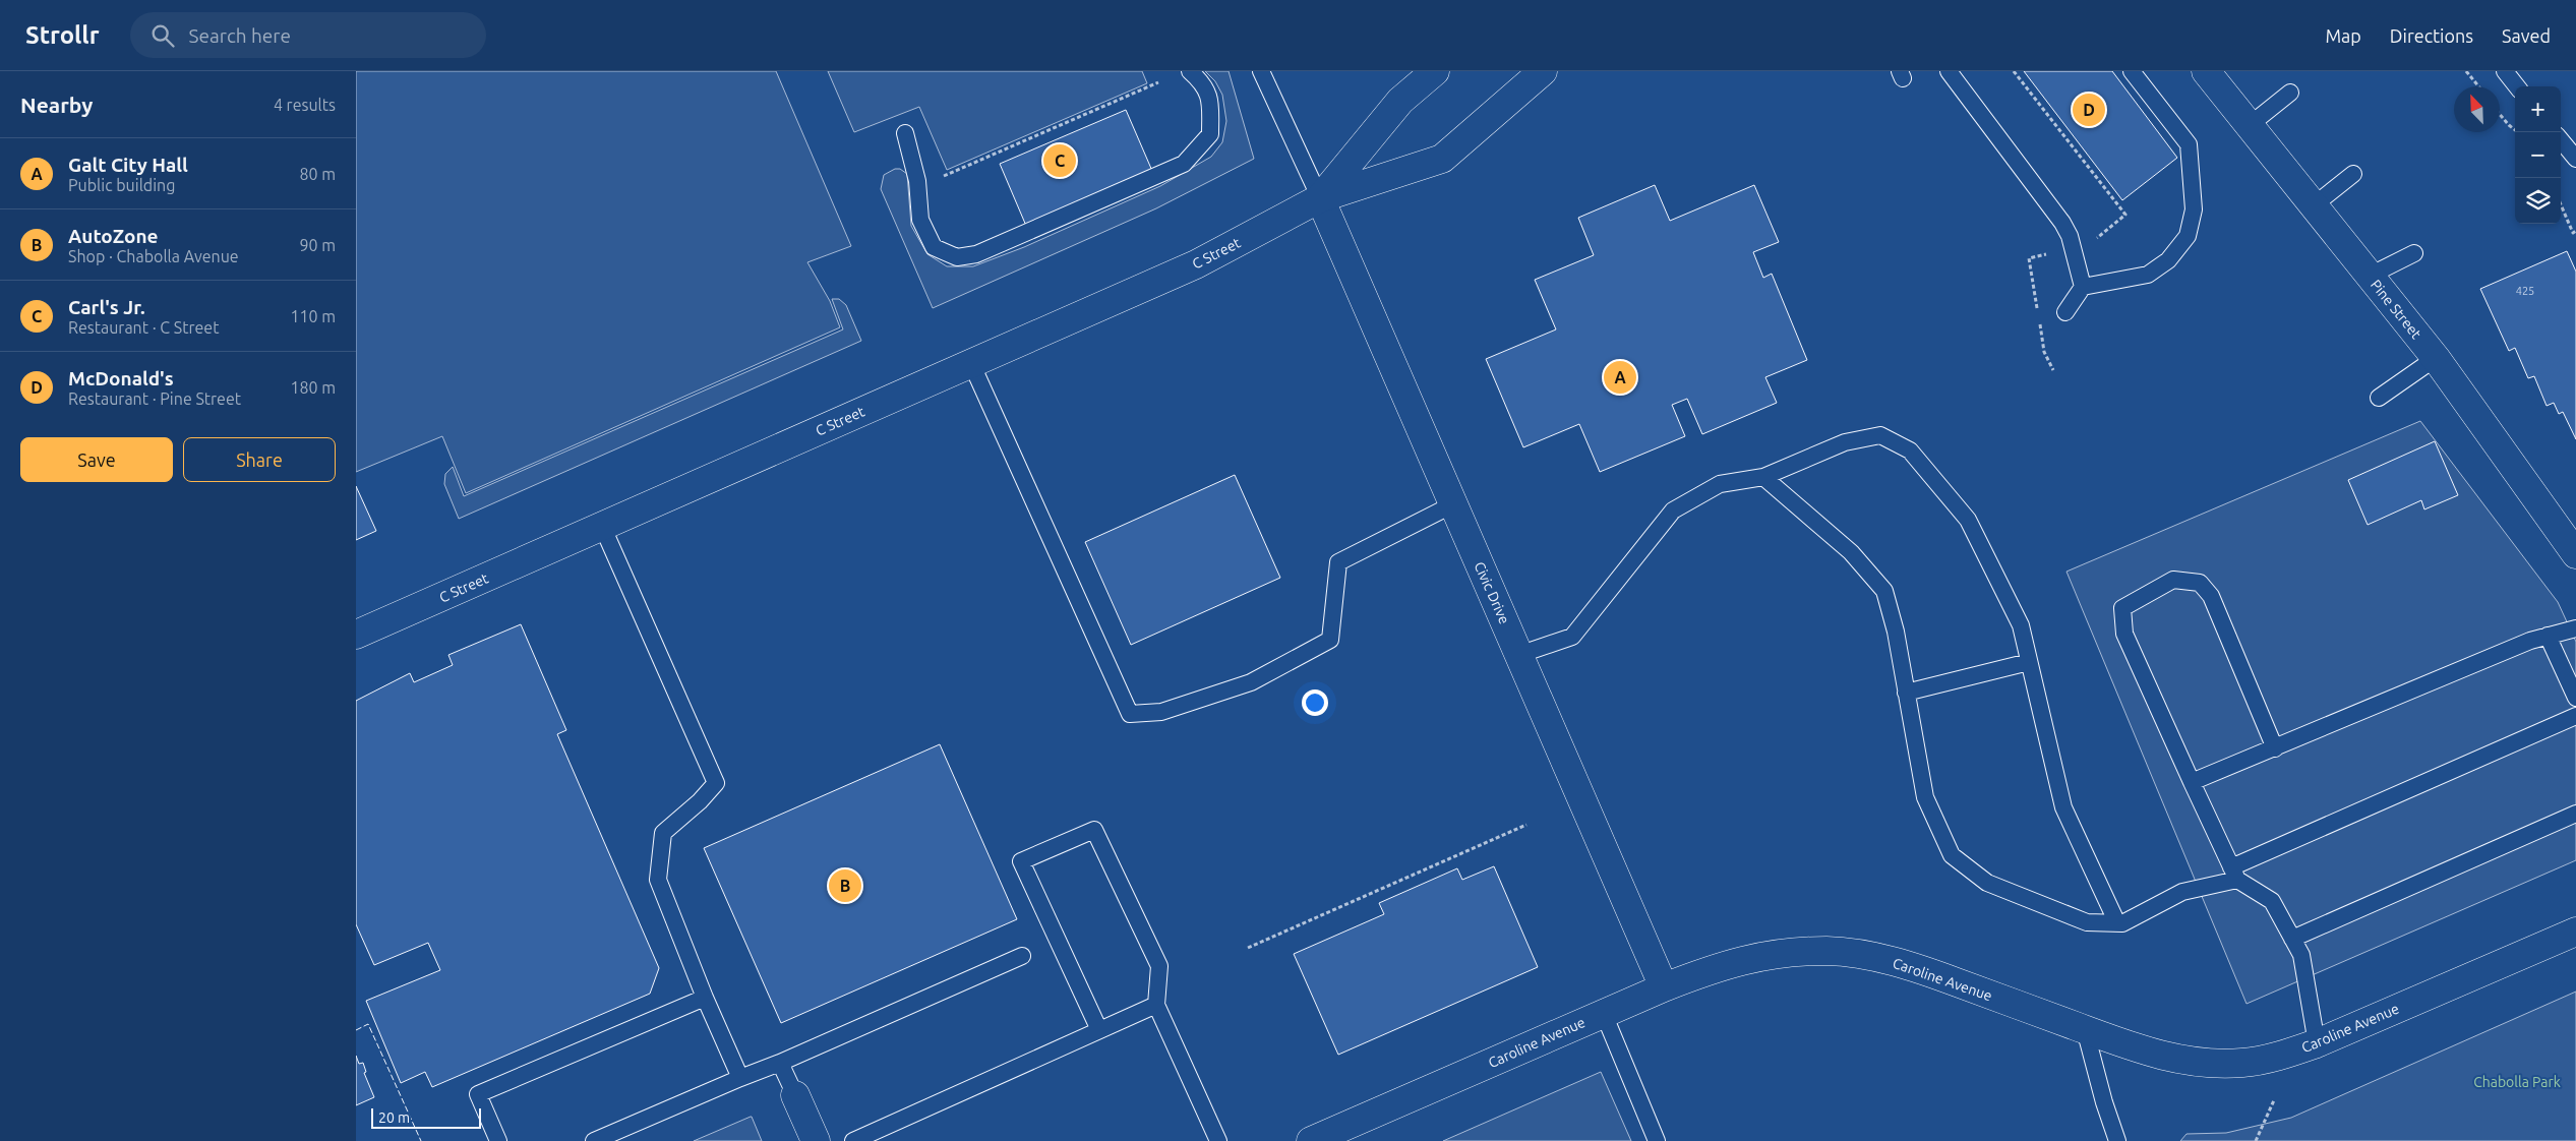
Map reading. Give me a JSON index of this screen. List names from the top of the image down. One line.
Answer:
{"streets":{"street":["C Street","Pine Street","Civic Drive","Caroline Avenue"]},"crossings":[["C Street","Civic Drive"],["Civic Drive","Caroline Avenue"]],"parks":["Chabolla Park"],"house_numbers":["425"],"scale_bar":"20 m","north":"top left","page":{"header":"Strollr","search":"Search here","nav":["Map","Directions","Saved"],"heading":["Nearby","4 results"],"map_buttons":["+","−"],"pins":["D","C","A","B"],"list":[{"mark":"A","name":"Galt City Hall","note":"Public building","value":"80 m"},{"mark":"B","name":"AutoZone","note":"Shop · Chabolla Avenue","value":"90 m"},{"mark":"C","name":"Carl's Jr.","note":"Restaurant · C Street","value":"110 m"},{"mark":"D","name":"McDonald's","note":"Restaurant · Pine Street","value":"180 m"}],"buttons":["Save","Share"],"scale":"20 m"}}
